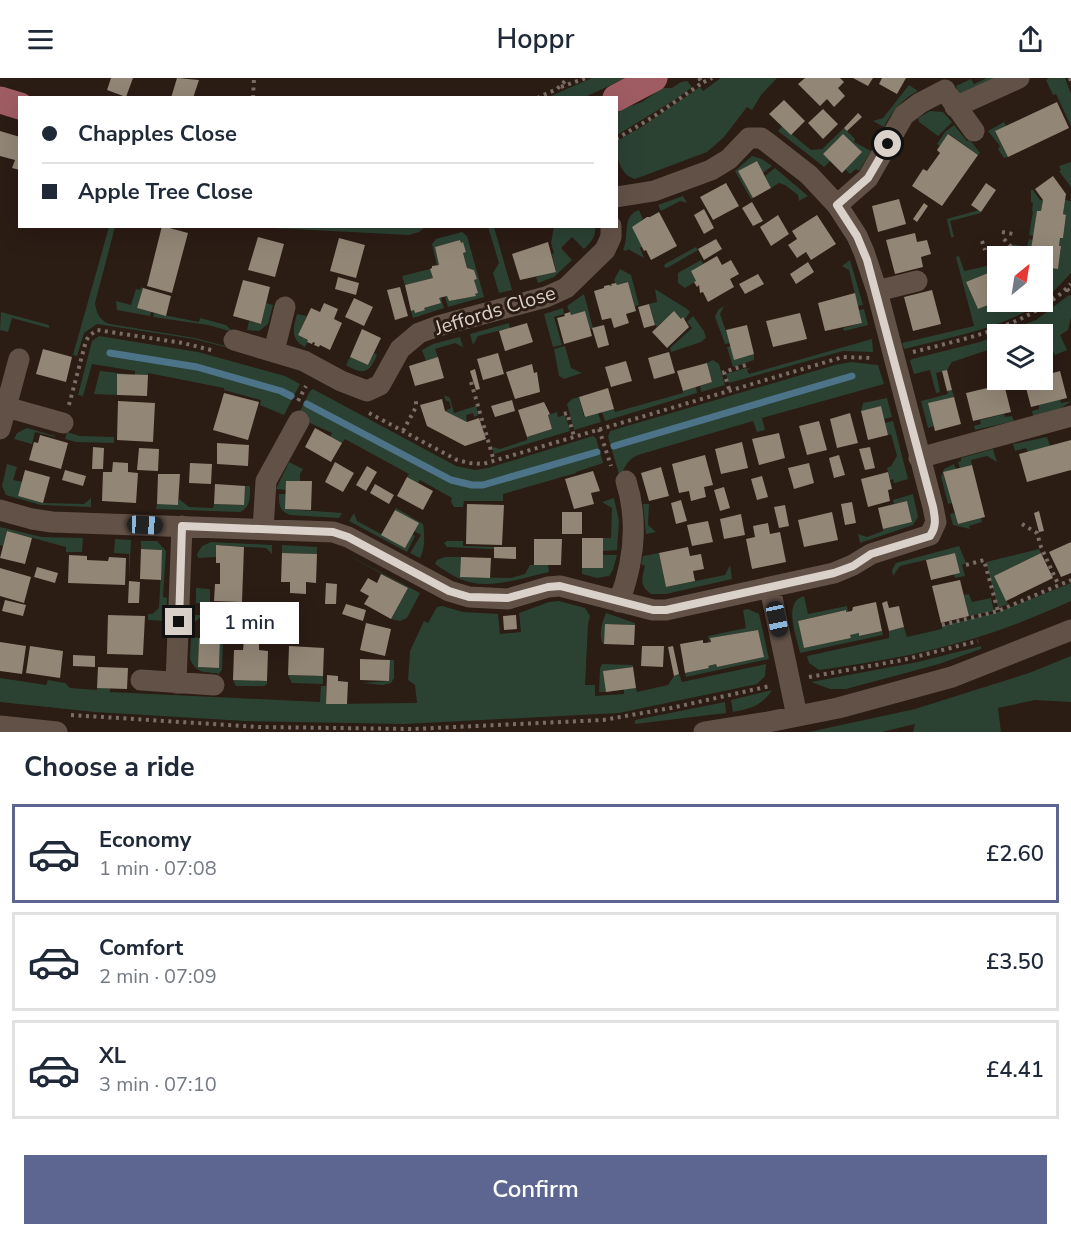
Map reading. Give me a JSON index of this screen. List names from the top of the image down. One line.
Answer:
{"streets":{"street":["Jeffords Close"]},"north":"top right","page":{"header":"Hoppr","banner":["Chapples Close","Apple Tree Close"],"bubble":"1 min","heading":"Choose a ride","list":[{"name":"Economy","note":"1 min · 07:08","value":"£2.60"},{"name":"Comfort","note":"2 min · 07:09","value":"£3.50"},{"name":"XL","note":"3 min · 07:10","value":"£4.41"}],"buttons":"Confirm"}}
